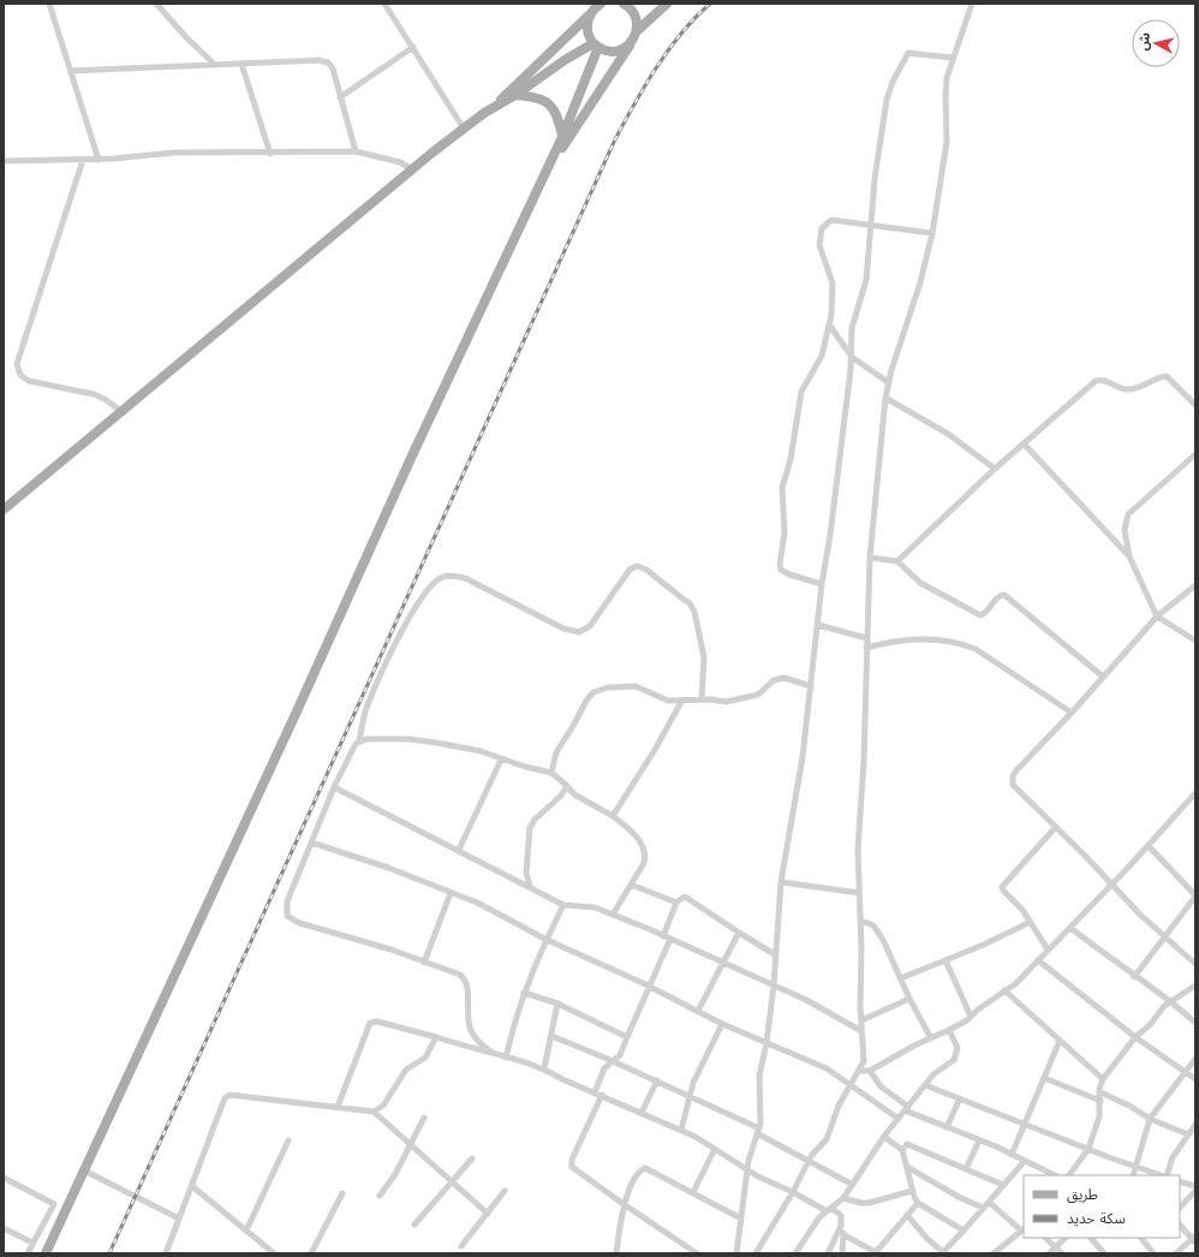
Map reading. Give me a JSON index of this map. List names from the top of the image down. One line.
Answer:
{"legend":["طريق","سكة حديد"],"north":"left"}
